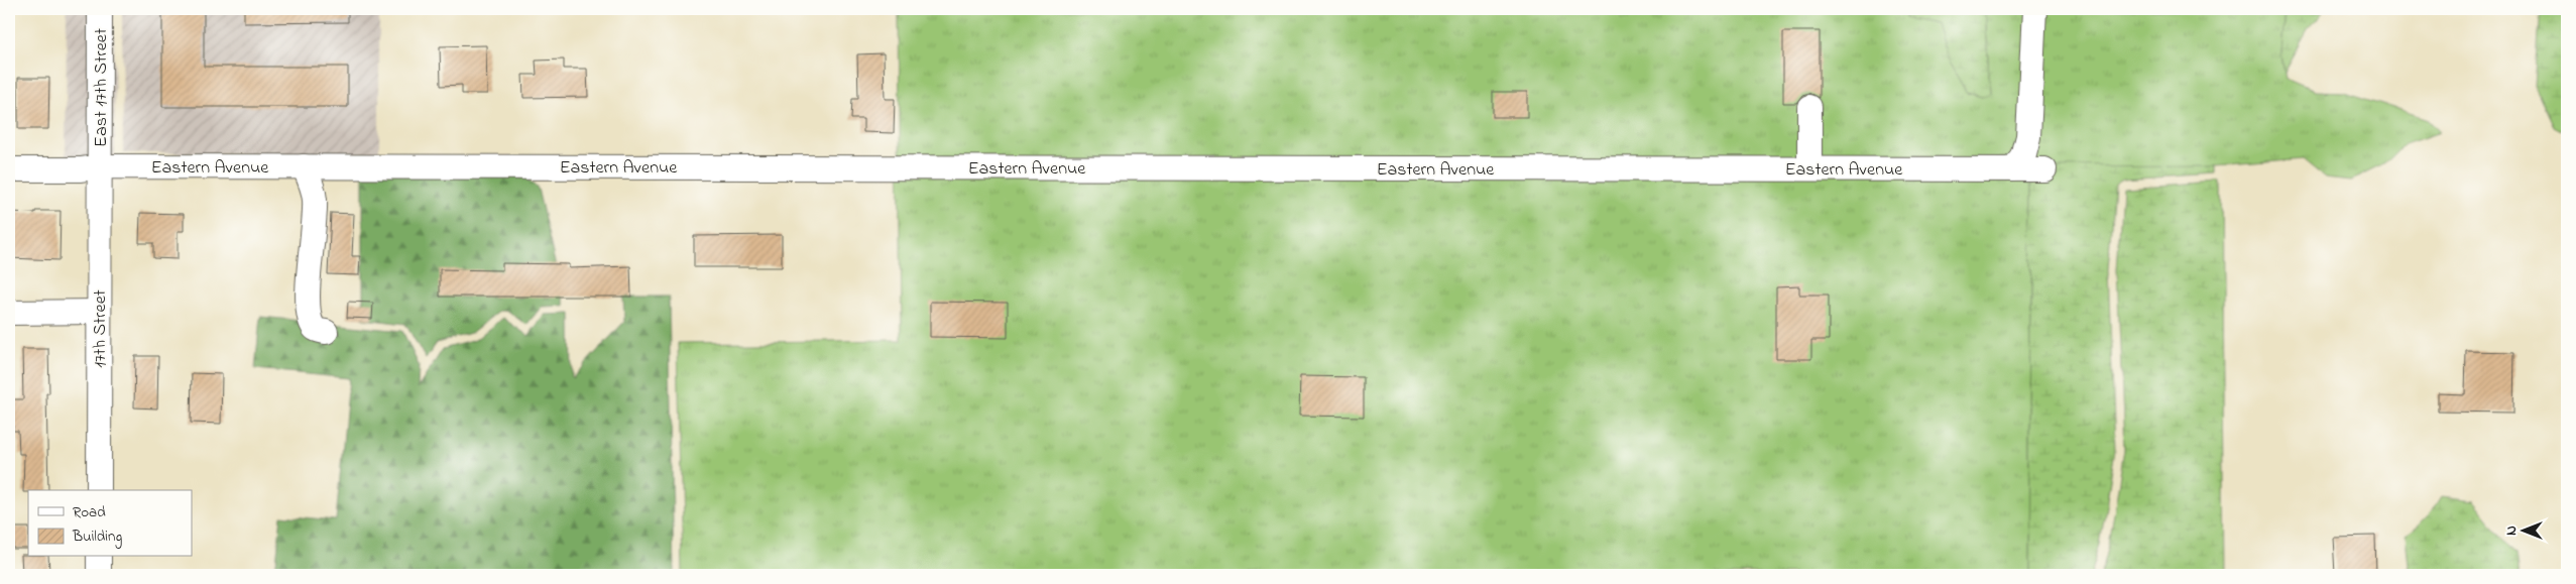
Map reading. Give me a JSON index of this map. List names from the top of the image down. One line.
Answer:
{"streets":{"street":["East 17th Street","Eastern Avenue","17th Street"]},"crossings":[["East 17th Street","Eastern Avenue"],["East 17th Street","17th Street"],["Eastern Avenue","17th Street"]],"legend":["Road","Building"],"north":"left"}
